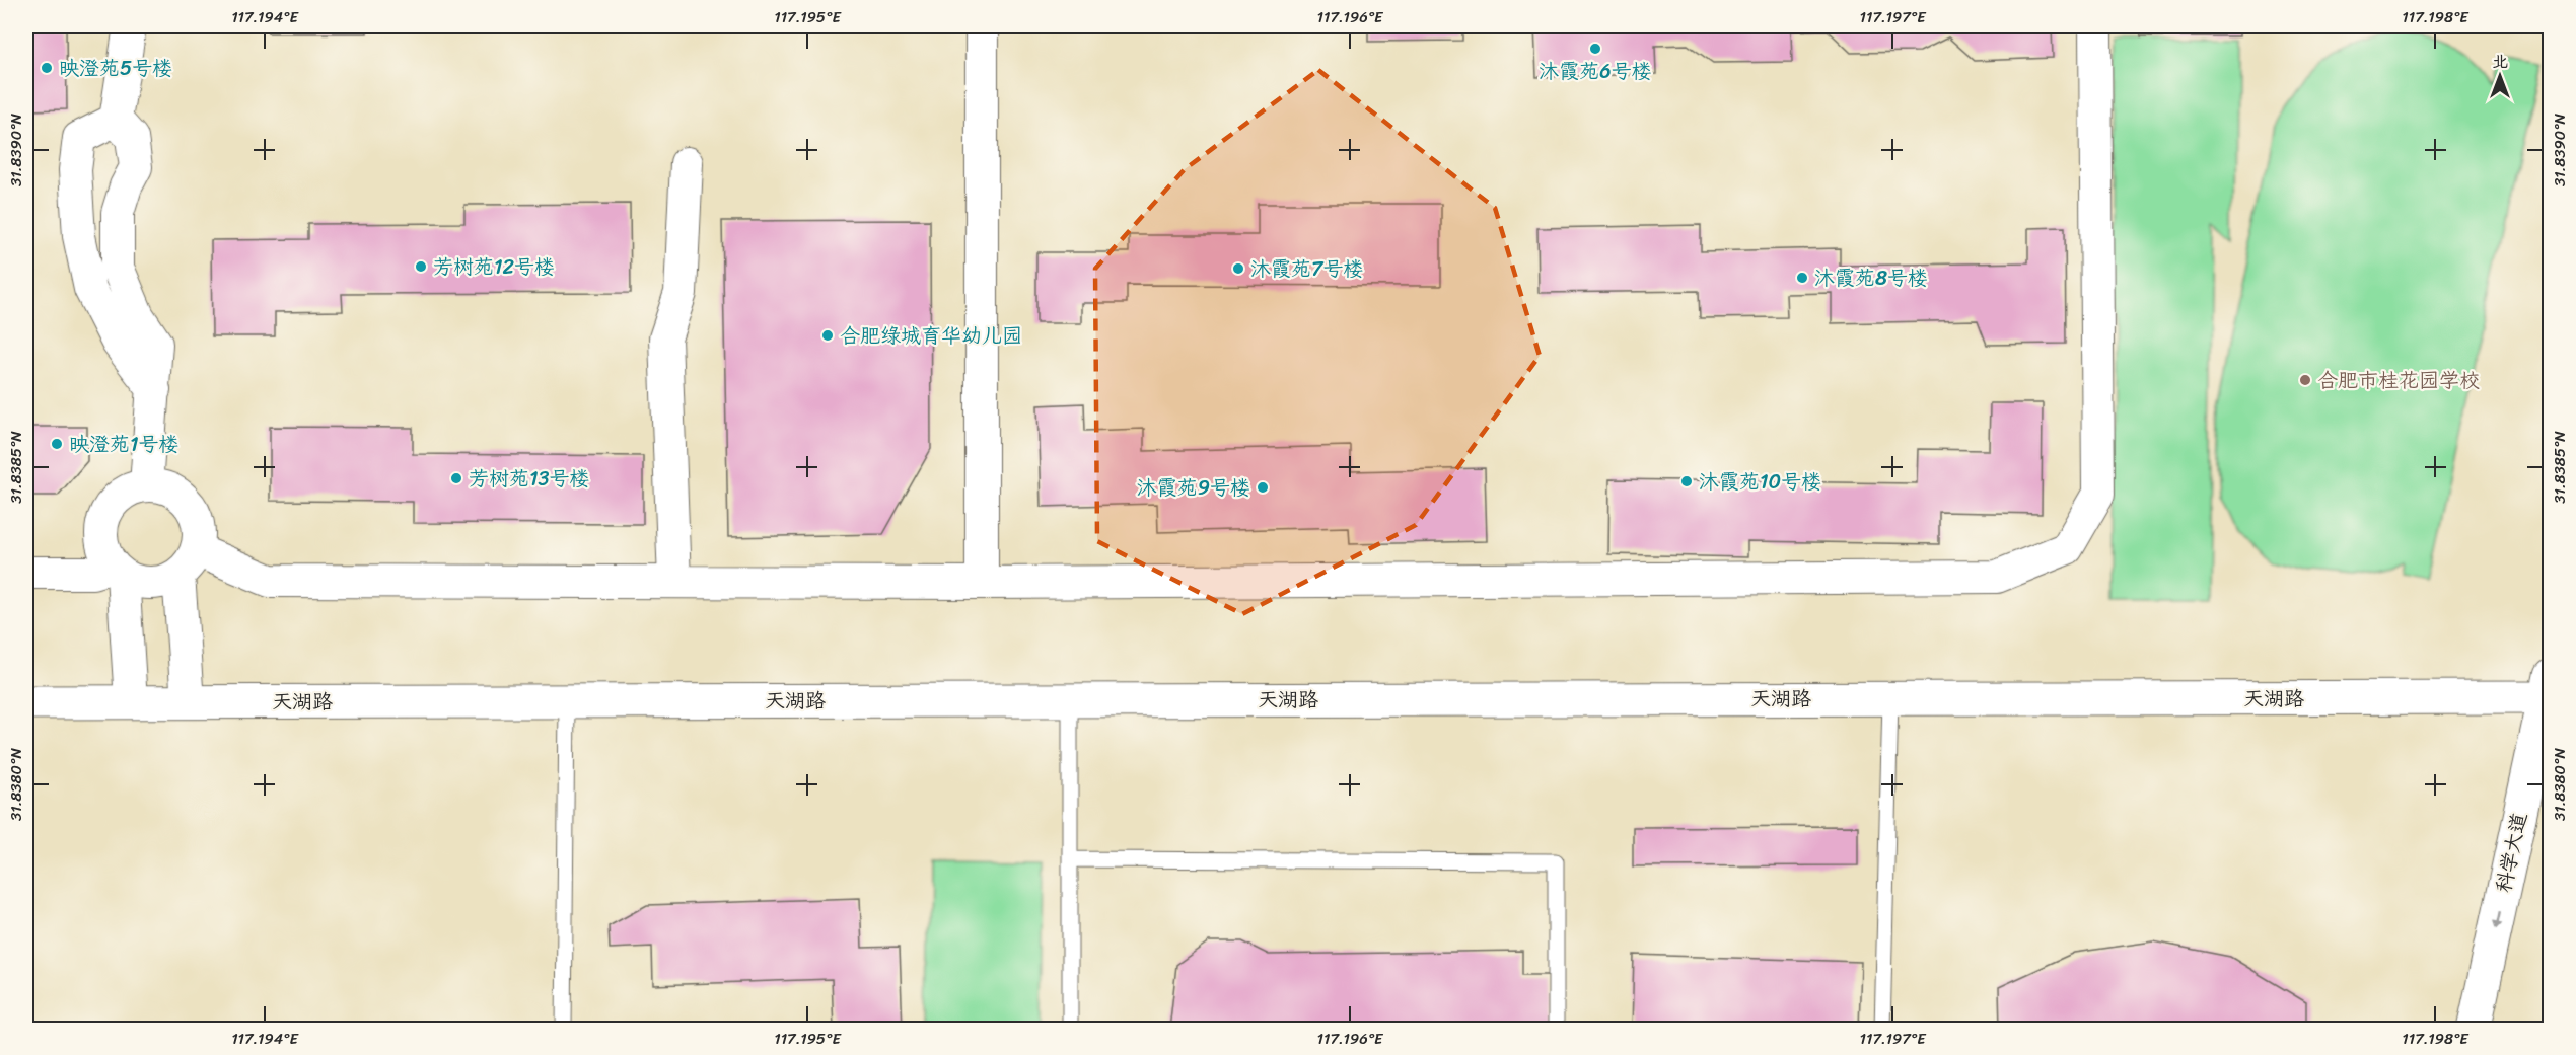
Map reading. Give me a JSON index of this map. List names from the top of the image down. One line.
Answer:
{"streets":{"street":["天湖路","科学大道"]},"crossings":[["天湖路","科学大道"]],"one_way":["科学大道"],"places":["沐霞苑6号楼","映澄苑5号楼","芳树苑12号楼","沐霞苑7号楼","沐霞苑8号楼","合肥绿城育华幼儿园","合肥市桂花园学校","映澄苑1号楼","芳树苑13号楼","沐霞苑10号楼","沐霞苑9号楼"],"north":"top","coordinates":["117.194°E","117.195°E","117.196°E","117.197°E","117.198°E","31.8390°N","31.8385°N","31.8380°N"]}
